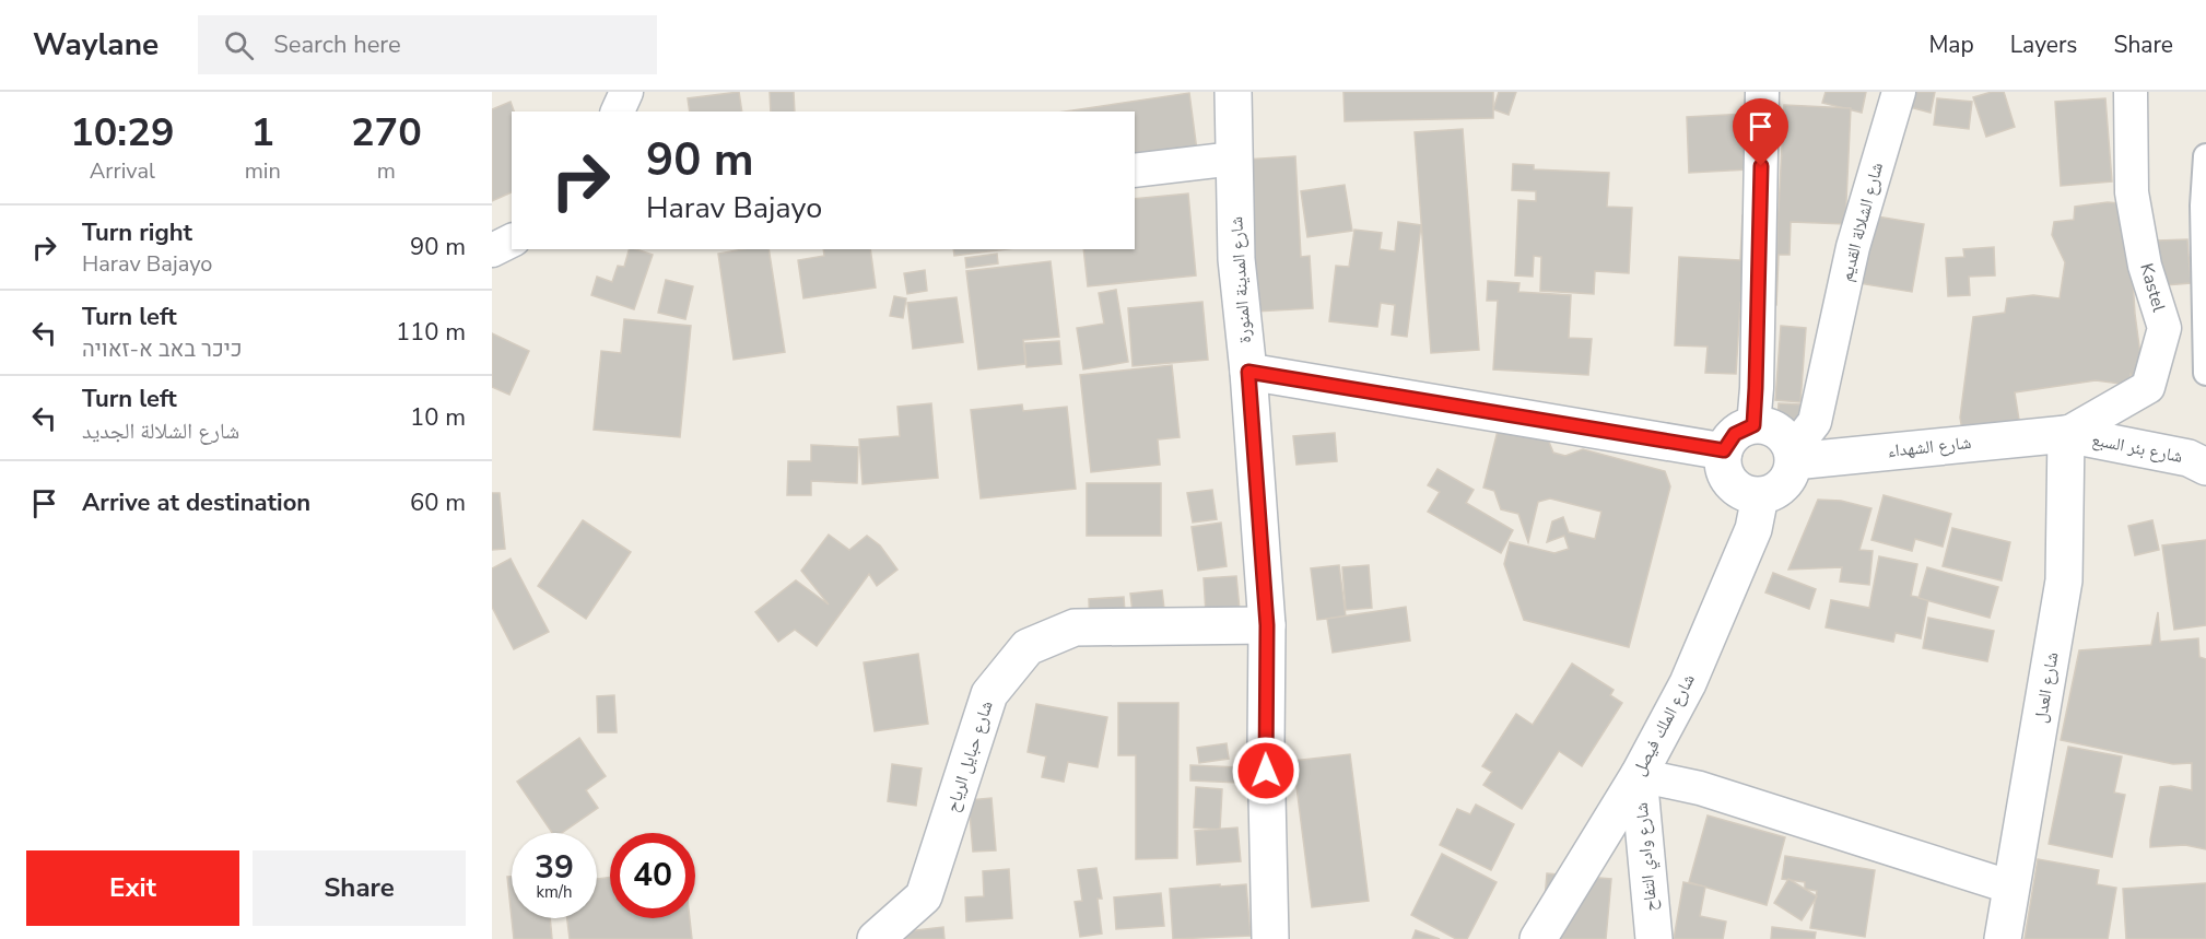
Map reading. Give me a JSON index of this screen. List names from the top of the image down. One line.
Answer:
{"streets":{"street":["شارع الشلالة القديم","شارع المدينة المنورة","Kastel","شارع الشهداء","شارع بئر السبع","شارع العدل","شارع الملك فيصل","شارع حبايل الرياح","شارع وادي التفاح"]},"crossings":[["شارع الشلالة القديم","شارع الشهداء"],["شارع الشلالة القديم","شارع الملك فيصل"],["شارع المدينة المنورة","شارع حبايل الرياح"],["Kastel","شارع الشهداء"],["Kastel","شارع بئر السبع"],["Kastel","شارع العدل"],["شارع الشهداء","شارع بئر السبع"],["شارع الشهداء","شارع العدل"],["شارع الشهداء","شارع الملك فيصل"],["شارع بئر السبع","شارع العدل"],["شارع الملك فيصل","شارع وادي التفاح"]],"page":{"header":"Waylane","search":"Search here","nav":["Map","Layers","Share"],"eta":["10:29","Arrival","1","min","270","m"],"turn":["90 m","Harav Bajayo"],"list":[{"name":"Turn right","note":"Harav Bajayo","value":"90 m"},{"name":"Turn left","note":"כיכר באב א-זאויה","value":"110 m"},{"name":"Turn left","note":"شارع الشلالة الجديد","value":"10 m"},{"name":"Arrive at destination","value":"60 m"}],"speed":"39 km/h","limit":"40","buttons":["Exit","Share"]}}
